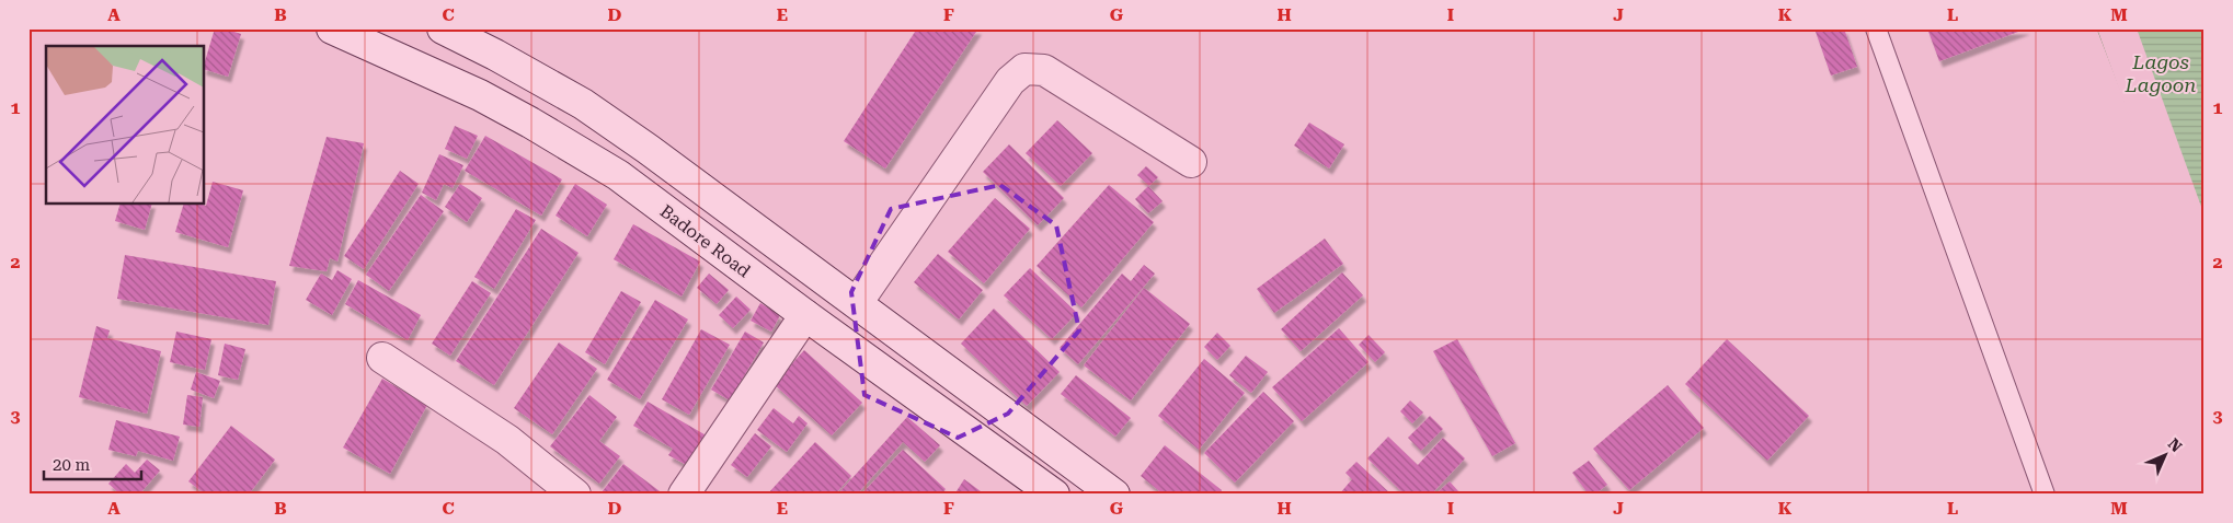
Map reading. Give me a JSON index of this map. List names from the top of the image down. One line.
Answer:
{"streets":{"main road":["Badore Road"]},"water":["Lagos Lagoon"],"scale_bar":"20 m","north":"top right","grid":{"columns":["A","B","C","D","E","F","G","H","I","J","K","L","M"],"rows":["1","2","3"]}}
